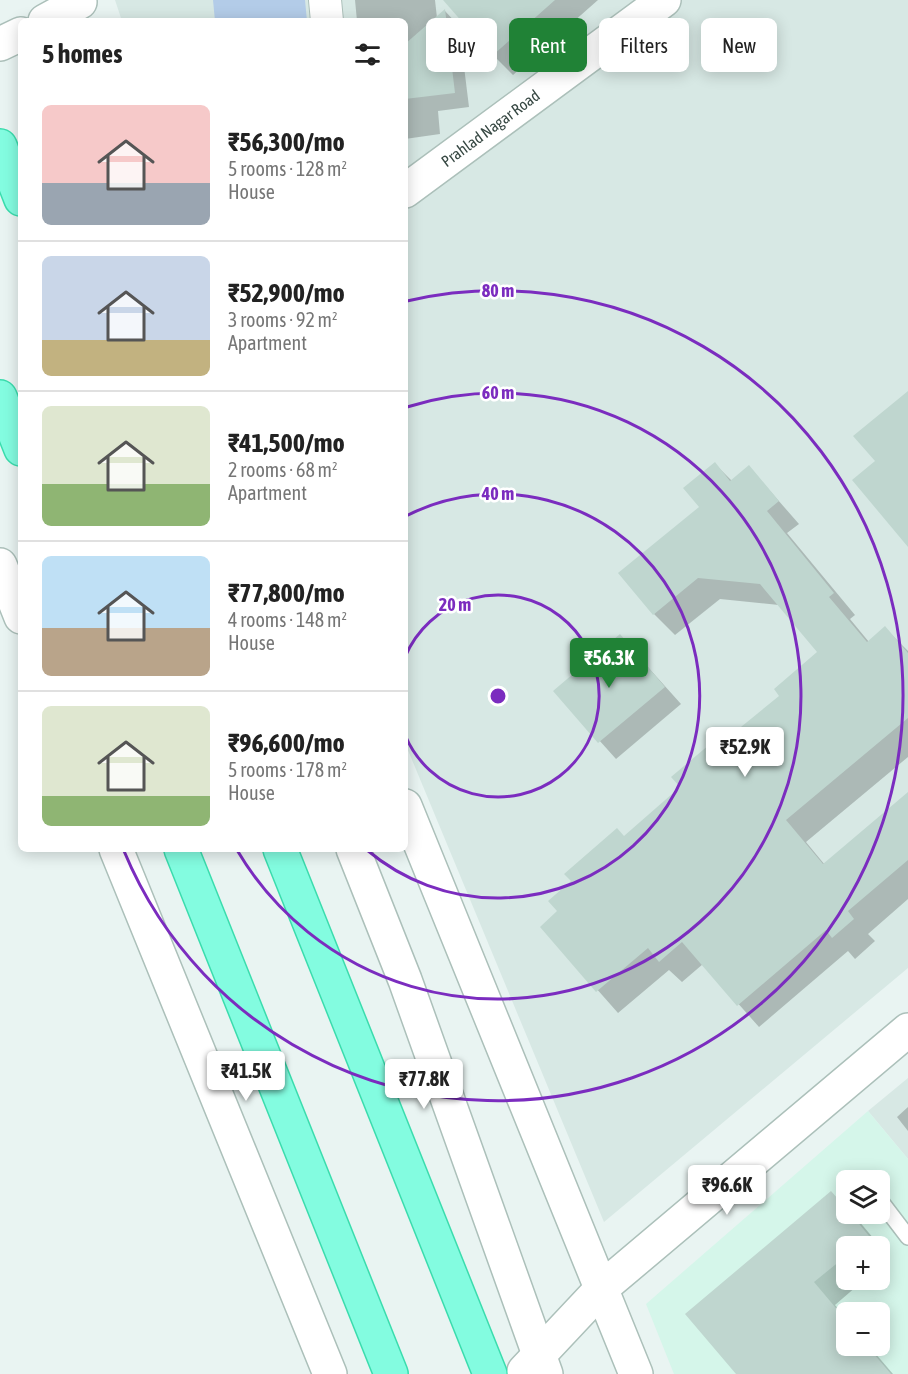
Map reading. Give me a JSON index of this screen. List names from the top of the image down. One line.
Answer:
{"streets":{"street":["Prahlad Nagar Road"]},"page":{"chip":["Buy","Rent","Filters","New"],"heading":"5 homes","list":[{"name":"₹56,300/mo","note":"5 rooms · 128 m² · House"},{"name":"₹52,900/mo","note":"3 rooms · 92 m² · Apartment"},{"name":"₹41,500/mo","note":"2 rooms · 68 m² · Apartment"},{"name":"₹77,800/mo","note":"4 rooms · 148 m² · House"},{"name":"₹96,600/mo","note":"5 rooms · 178 m² · House"}],"price":["₹56.3K","₹52.9K","₹41.5K","₹77.8K","₹96.6K"],"map_buttons":["+","−"]},"rings":["80 m","60 m","40 m","20 m"]}
